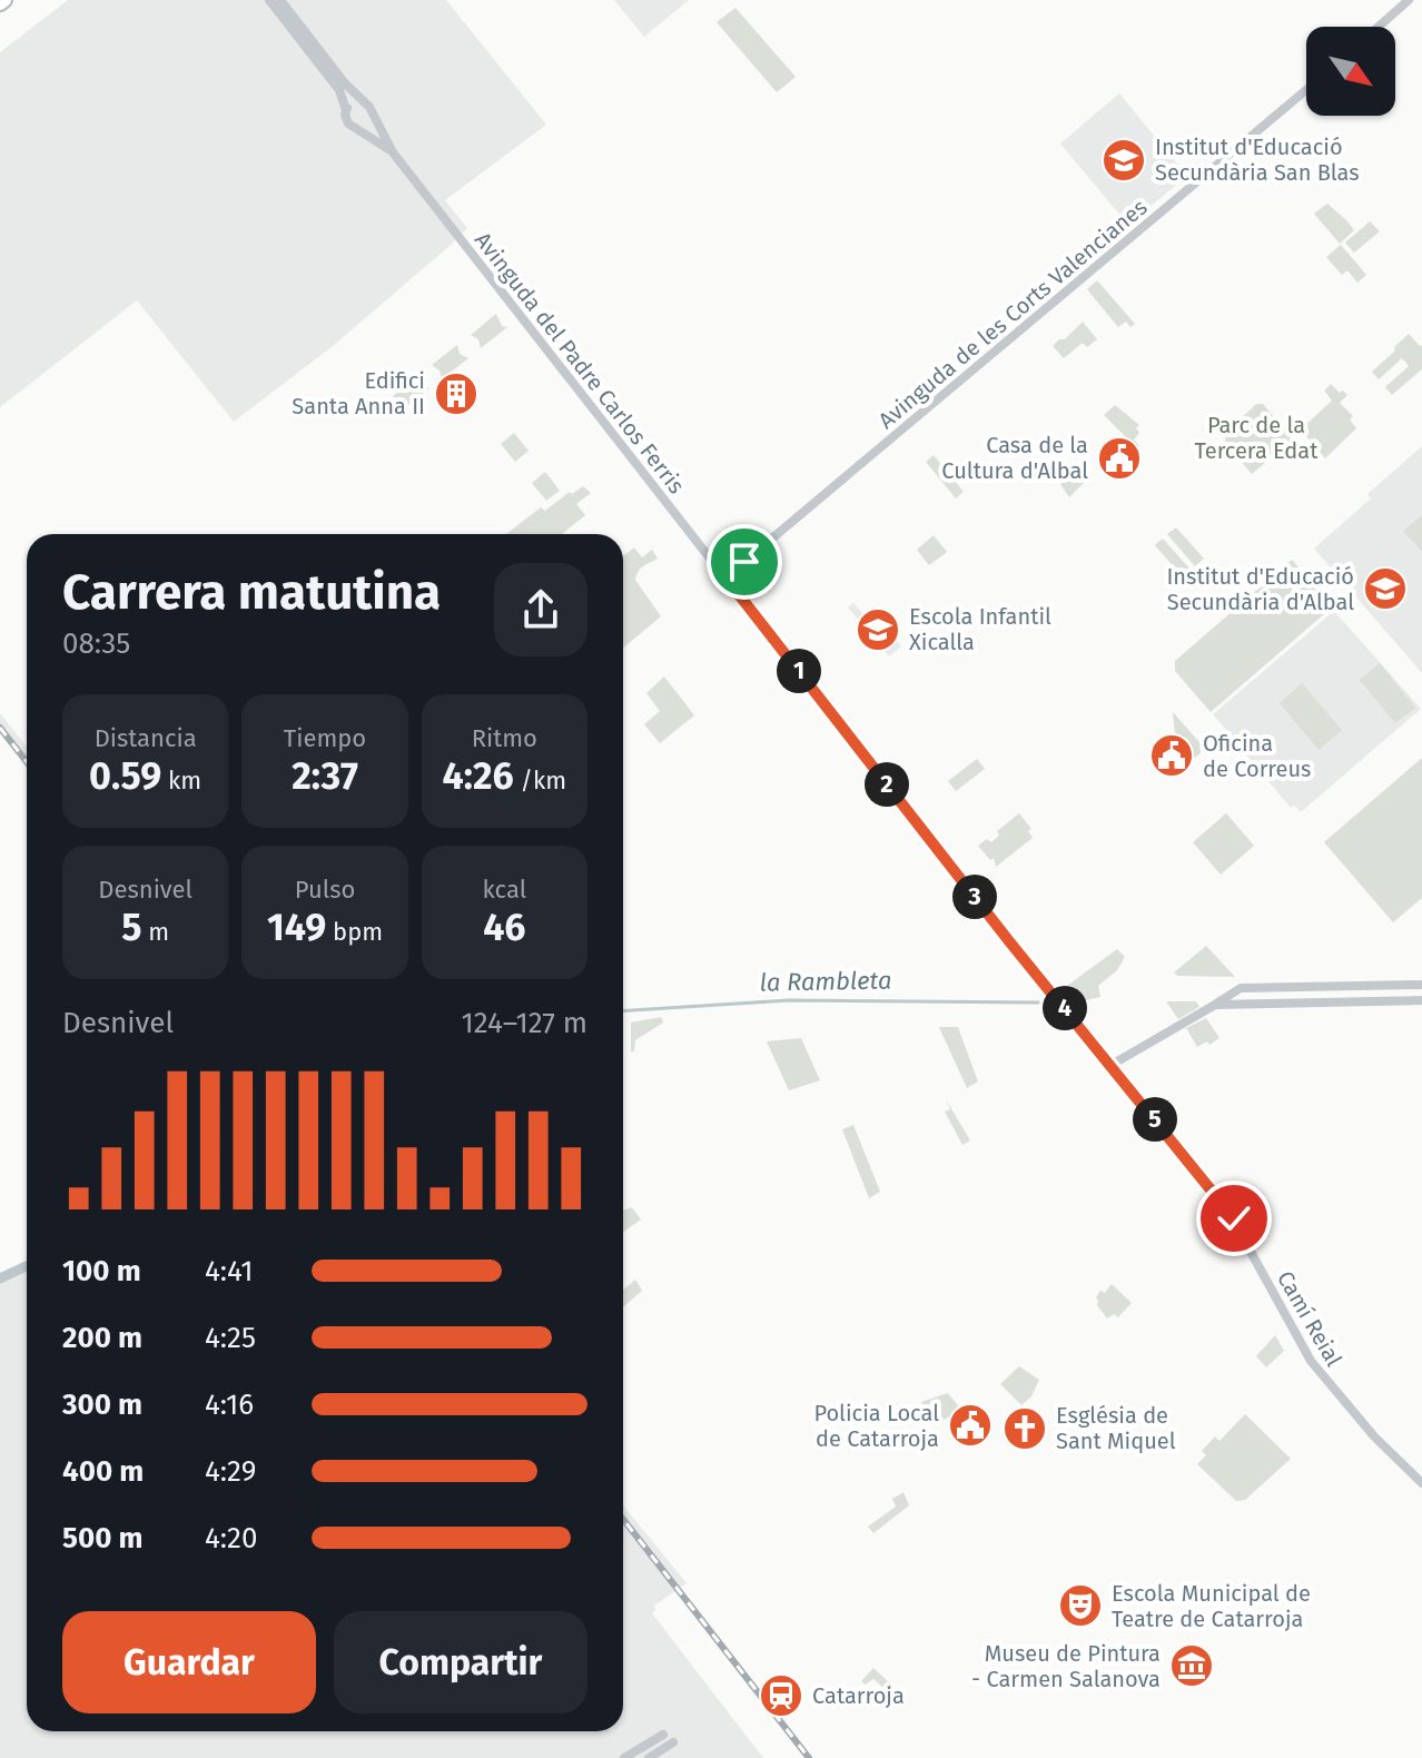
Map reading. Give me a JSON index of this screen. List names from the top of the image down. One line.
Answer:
{"streets":{"street":["Avinguda de les Corts Valencianes","Avinguda del Padre Carlos Ferris","Camí Reial"]},"crossings":[["Avinguda de les Corts Valencianes","Avinguda del Padre Carlos Ferris"],["Avinguda del Padre Carlos Ferris","Camí Reial"]],"water":["la Rambleta"],"parks":["Parc de la Tercera Edat"],"places":{"school or university":["Institut d'Educació Secundària San Blas","Institut d'Educació Secundària d'Albal","Escola Infantil Xicalla"],"building":["Edifici Santa Anna II"],"public building":["Casa de la Cultura d'Albal","Oficina de Correus","Policia Local de Catarroja"],"church":["Església de Sant Miquel"],"theatre":["Escola Municipal de Teatre de Catarroja"],"museum":["Museu de Pintura - Carmen Salanova"],"station":["Catarroja"]},"north":"bottom right","page":{"heading":["Carrera matutina","08:35"],"pins":["1","2","3","4","5"],"stats":[["Distancia","0.59 km"],["Tiempo","2:37"],["Ritmo","4:26 /km"],["Desnivel","5 m"],["Pulso","149 bpm"],["kcal","46"]],"chart":["Desnivel","124–127 m"],"list":[{"name":"100 m","note":"4:41"},{"name":"200 m","note":"4:25"},{"name":"300 m","note":"4:16"},{"name":"400 m","note":"4:29"},{"name":"500 m","note":"4:20"}],"buttons":["Guardar","Compartir"]}}
